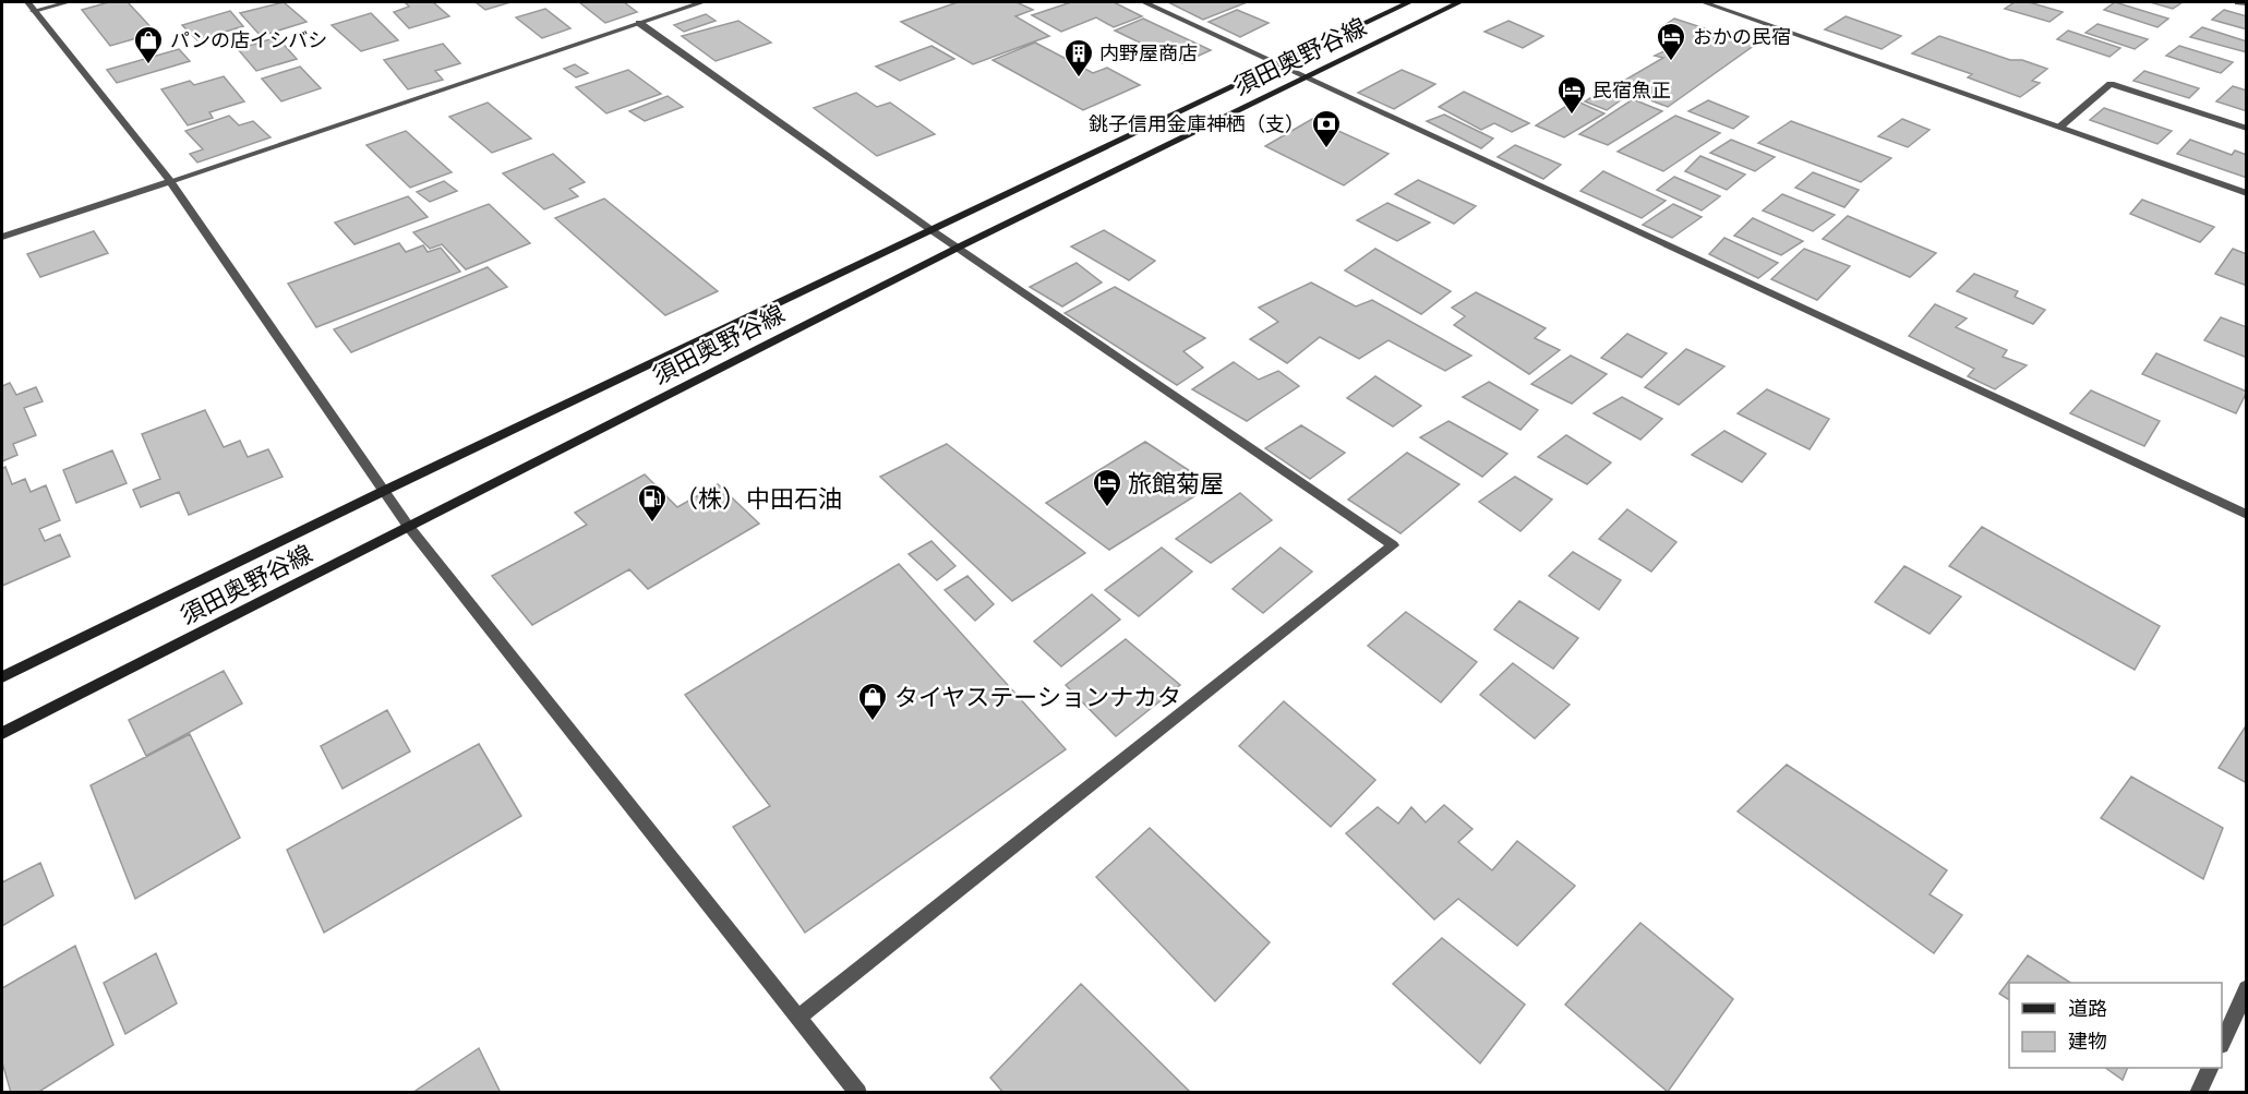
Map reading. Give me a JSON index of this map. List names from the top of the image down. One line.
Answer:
{"streets":{"main road":["須田奥野谷線"]},"places":{"hotel":["おかの民宿","民宿魚正","旅館菊屋"],"shop":["パンの店イシバシ","タイヤステーションナカタ"],"building":["内野屋商店"],"bank":["銚子信用金庫神栖（支）"],"fuel station":["（株）中田石油"]},"legend":["道路","建物"]}
